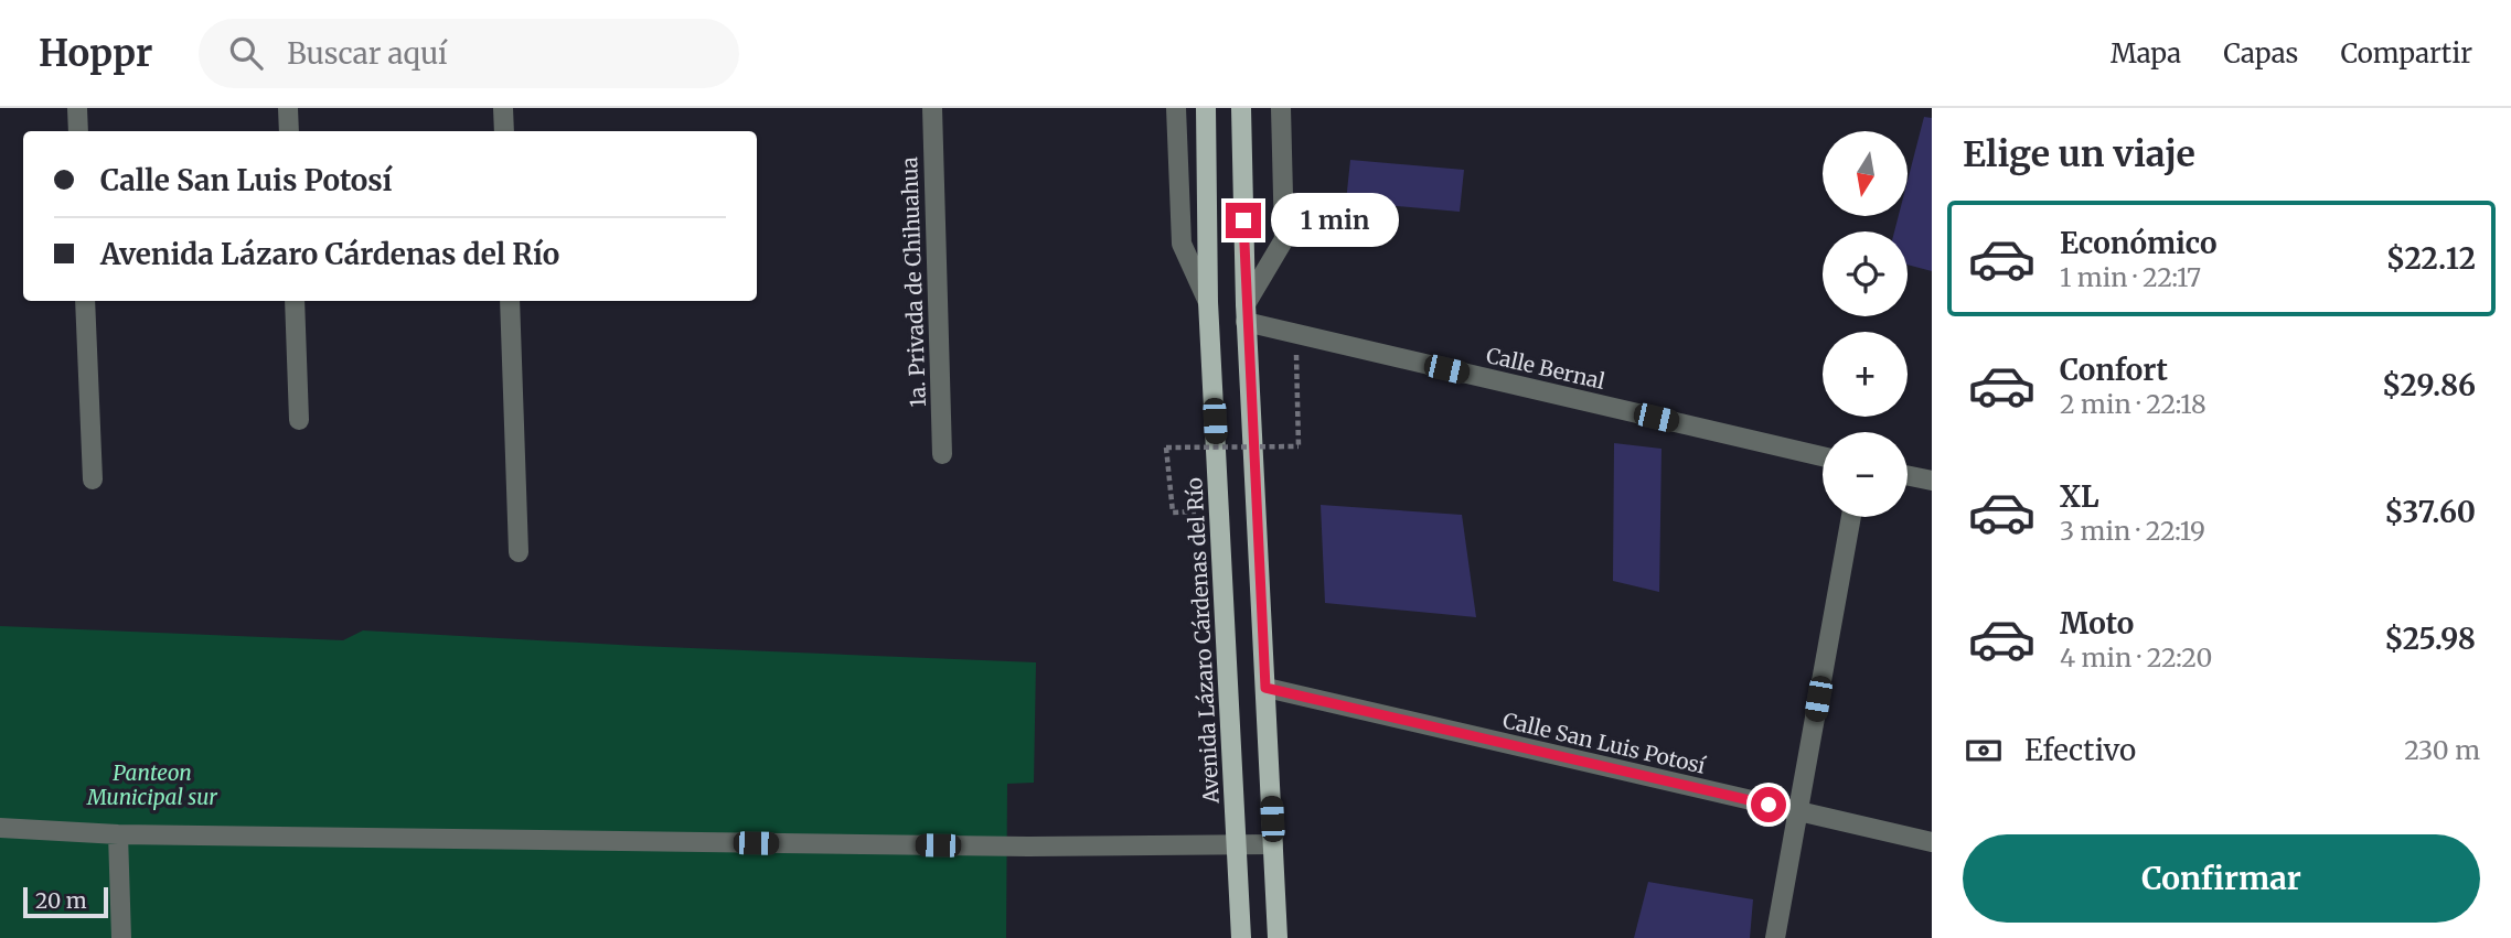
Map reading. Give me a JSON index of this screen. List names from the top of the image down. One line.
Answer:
{"streets":{"main road":["Avenida Lázaro Cárdenas del Río"],"street":["1a. Privada de Chihuahua","Calle Bernal","Calle San Luis Potosí"]},"parks":["Panteon Municipal sur"],"scale_bar":"20 m","north":"bottom","page":{"header":"Hoppr","search":"Buscar aquí","nav":["Mapa","Capas","Compartir"],"heading":"Elige un viaje","map_buttons":["+","−"],"banner":["Calle San Luis Potosí","Avenida Lázaro Cárdenas del Río"],"bubble":"1 min","list":[{"name":"Económico","note":"1 min · 22:17","value":"$22.12"},{"name":"Confort","note":"2 min · 22:18","value":"$29.86"},{"name":"XL","note":"3 min · 22:19","value":"$37.60"},{"name":"Moto","note":"4 min · 22:20","value":"$25.98"}],"pay":["Efectivo","230 m"],"buttons":"Confirmar","scale":"20 m"}}
